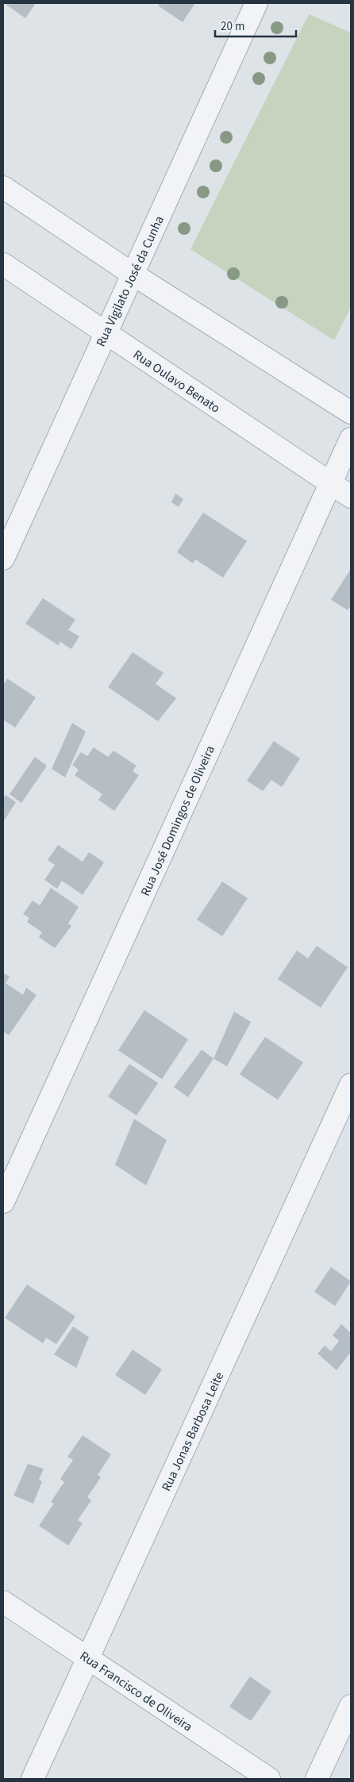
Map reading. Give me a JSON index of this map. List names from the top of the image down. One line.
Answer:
{"streets":{"street":["Rua Vigilato José da Cunha","Rua Oulavo Benato","Rua José Domingos de Oliveira","Rua Jonas Barbosa Leite","Rua Francisco de Oliveira"]},"crossings":[["Rua Vigilato José da Cunha","Rua Oulavo Benato"],["Rua Oulavo Benato","Rua José Domingos de Oliveira"],["Rua Jonas Barbosa Leite","Rua Francisco de Oliveira"]],"scale_bar":"20 m"}
